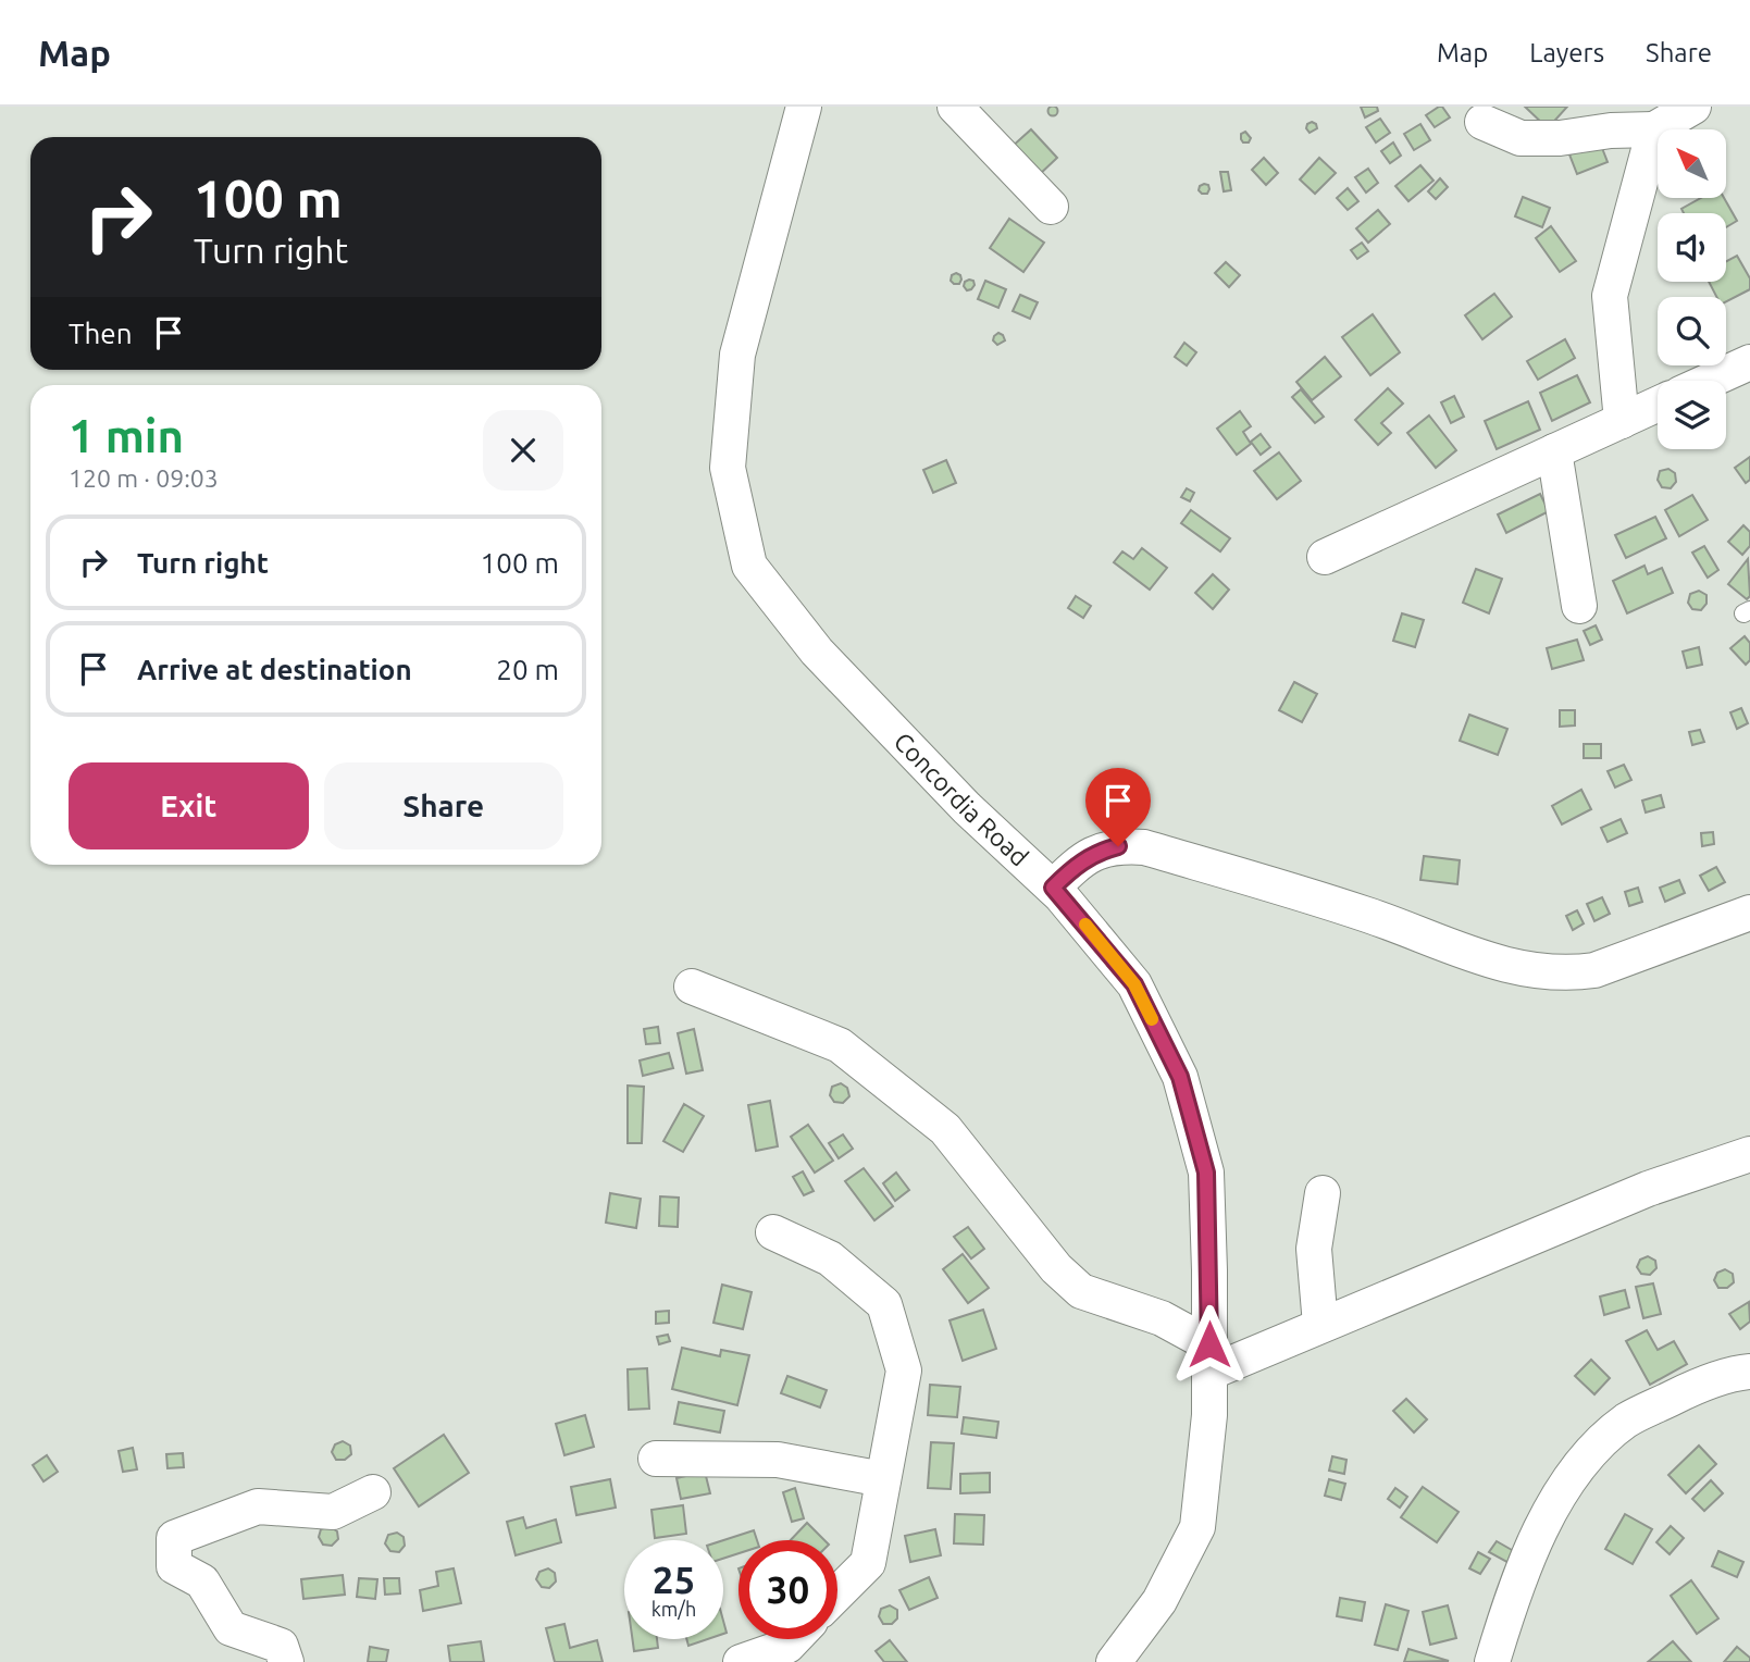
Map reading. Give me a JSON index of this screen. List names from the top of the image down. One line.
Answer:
{"streets":{"street":["Concordia Road"]},"north":"top left","page":{"header":"Map","nav":["Map","Layers","Share"],"turn":["100 m","Turn right"],"then":"Then","heading":["1 min","120 m · 09:03"],"list":[{"name":"Turn right","value":"100 m"},{"name":"Arrive at destination","value":"20 m"}],"buttons":["Exit","Share"],"speed":"25 km/h","limit":"30"}}
